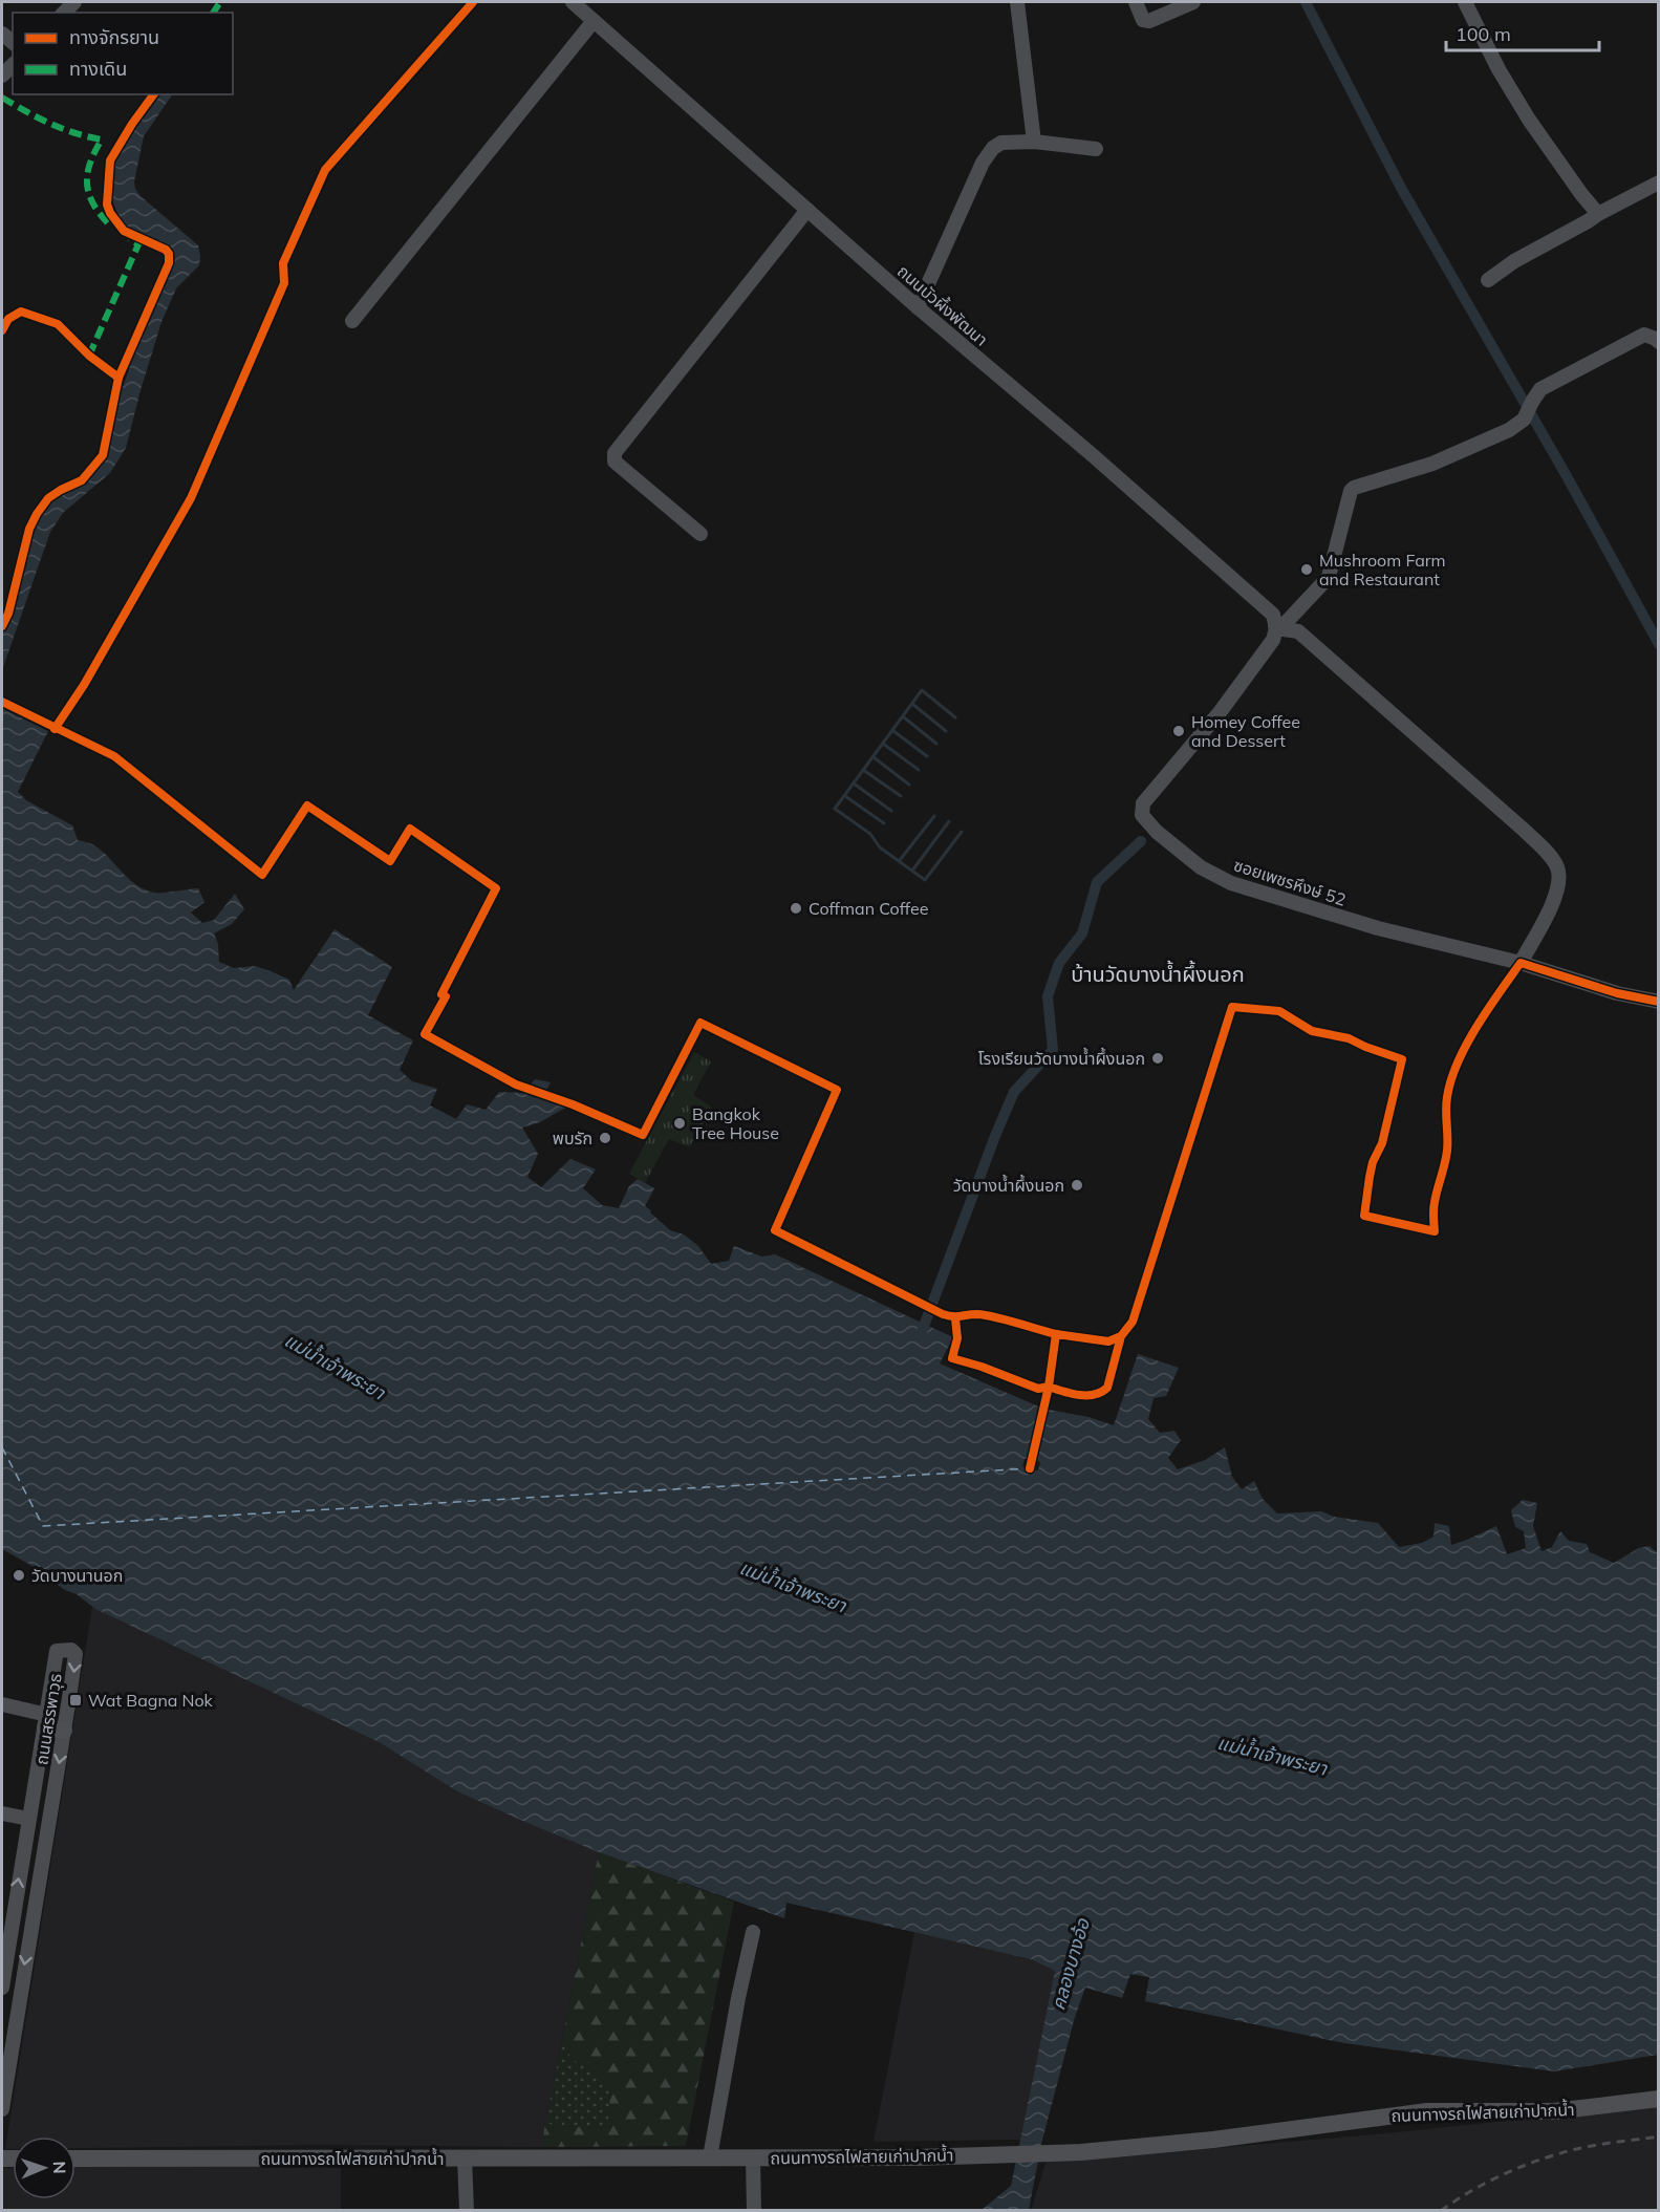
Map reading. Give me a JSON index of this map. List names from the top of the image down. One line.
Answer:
{"streets":{"main road":["ถนนทางรถไฟสายเก่าปากน้ำ"],"street":["ถนนบัวผึ้งพัฒนา","ซอยเพชรหึงษ์ 52","ถนนสรรพาวุธ"]},"crossings":[["ถนนบัวผึ้งพัฒนา","ซอยเพชรหึงษ์ 52"]],"districts":["บ้านวัดบางน้ำผึ้งนอก"],"water":["แม่น้ำเจ้าพระยา","คลองบางอ้อ"],"places":{"other":["Mushroom Farm and Restaurant","Homey Coffee and Dessert","Coffman Coffee","โรงเรียนวัดบางน้ำผึ้งนอก","Bangkok Tree House","พบรัก","วัดบางน้ำผึ้งนอก","วัดบางนานอก"],"transit":["Wat Bagna Nok"]},"legend":["ทางจักรยาน","ทางเดิน"],"scale_bar":"100 m","north":"right"}
